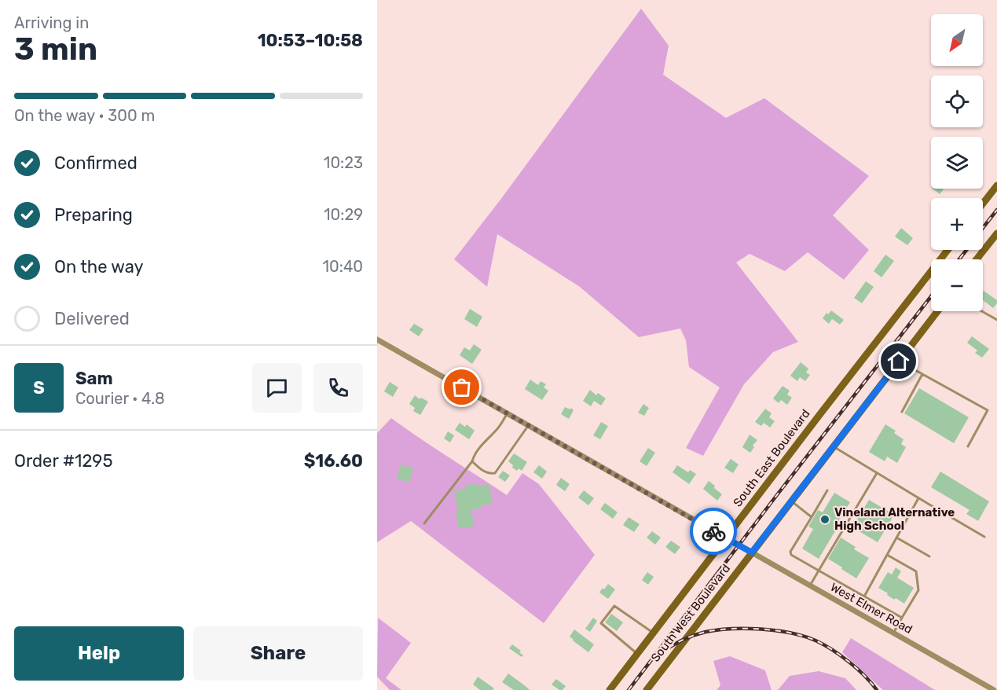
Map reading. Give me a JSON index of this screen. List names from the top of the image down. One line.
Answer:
{"streets":{"main road":["South East Boulevard","South West Boulevard"],"street":["West Elmer Road"]},"crossings":[["South East Boulevard","West Elmer Road"],["West Elmer Road","South West Boulevard"]],"places":["Vineland Alternative High School"],"north":"bottom left","page":{"heading":["3 min","Arriving in","10:53–10:58"],"panel":["Sam","Courier · 4.8","Order #1295","$16.60"],"map_buttons":["+","−"],"bar":"On the way · 300 m","list":[["Confirmed","10:23"],["Preparing","10:29"],["On the way","10:40"],"Delivered"],"round":"S","buttons":["Help","Share"]}}
